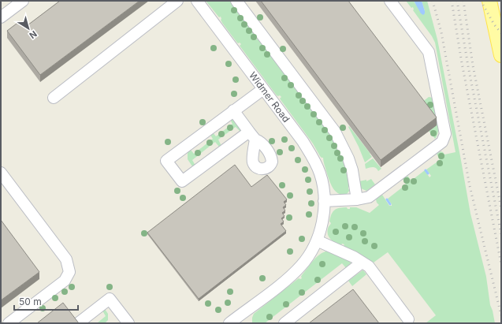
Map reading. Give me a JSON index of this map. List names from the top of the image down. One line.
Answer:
{"streets":{"street":["Widmer Road"]},"scale_bar":"50 m","north":"bottom right"}
